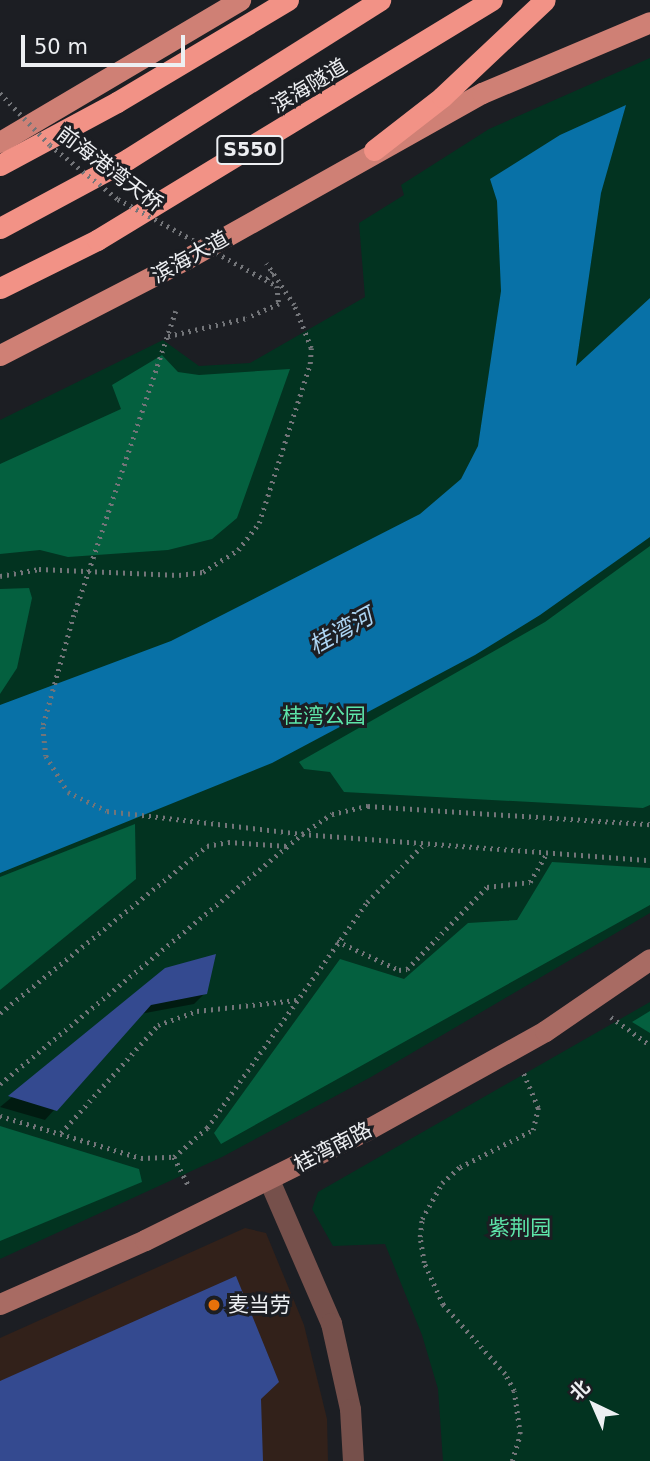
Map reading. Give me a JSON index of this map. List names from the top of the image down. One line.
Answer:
{"streets":{"highway":["滨海隧道","S550"],"main road":["滨海大道"],"street":["桂湾南路"],"path":["前海港湾天桥"]},"water":["桂湾河"],"parks":["桂湾公园","紫荆园"],"places":["麦当劳"],"scale_bar":"50 m","north":"top left"}
